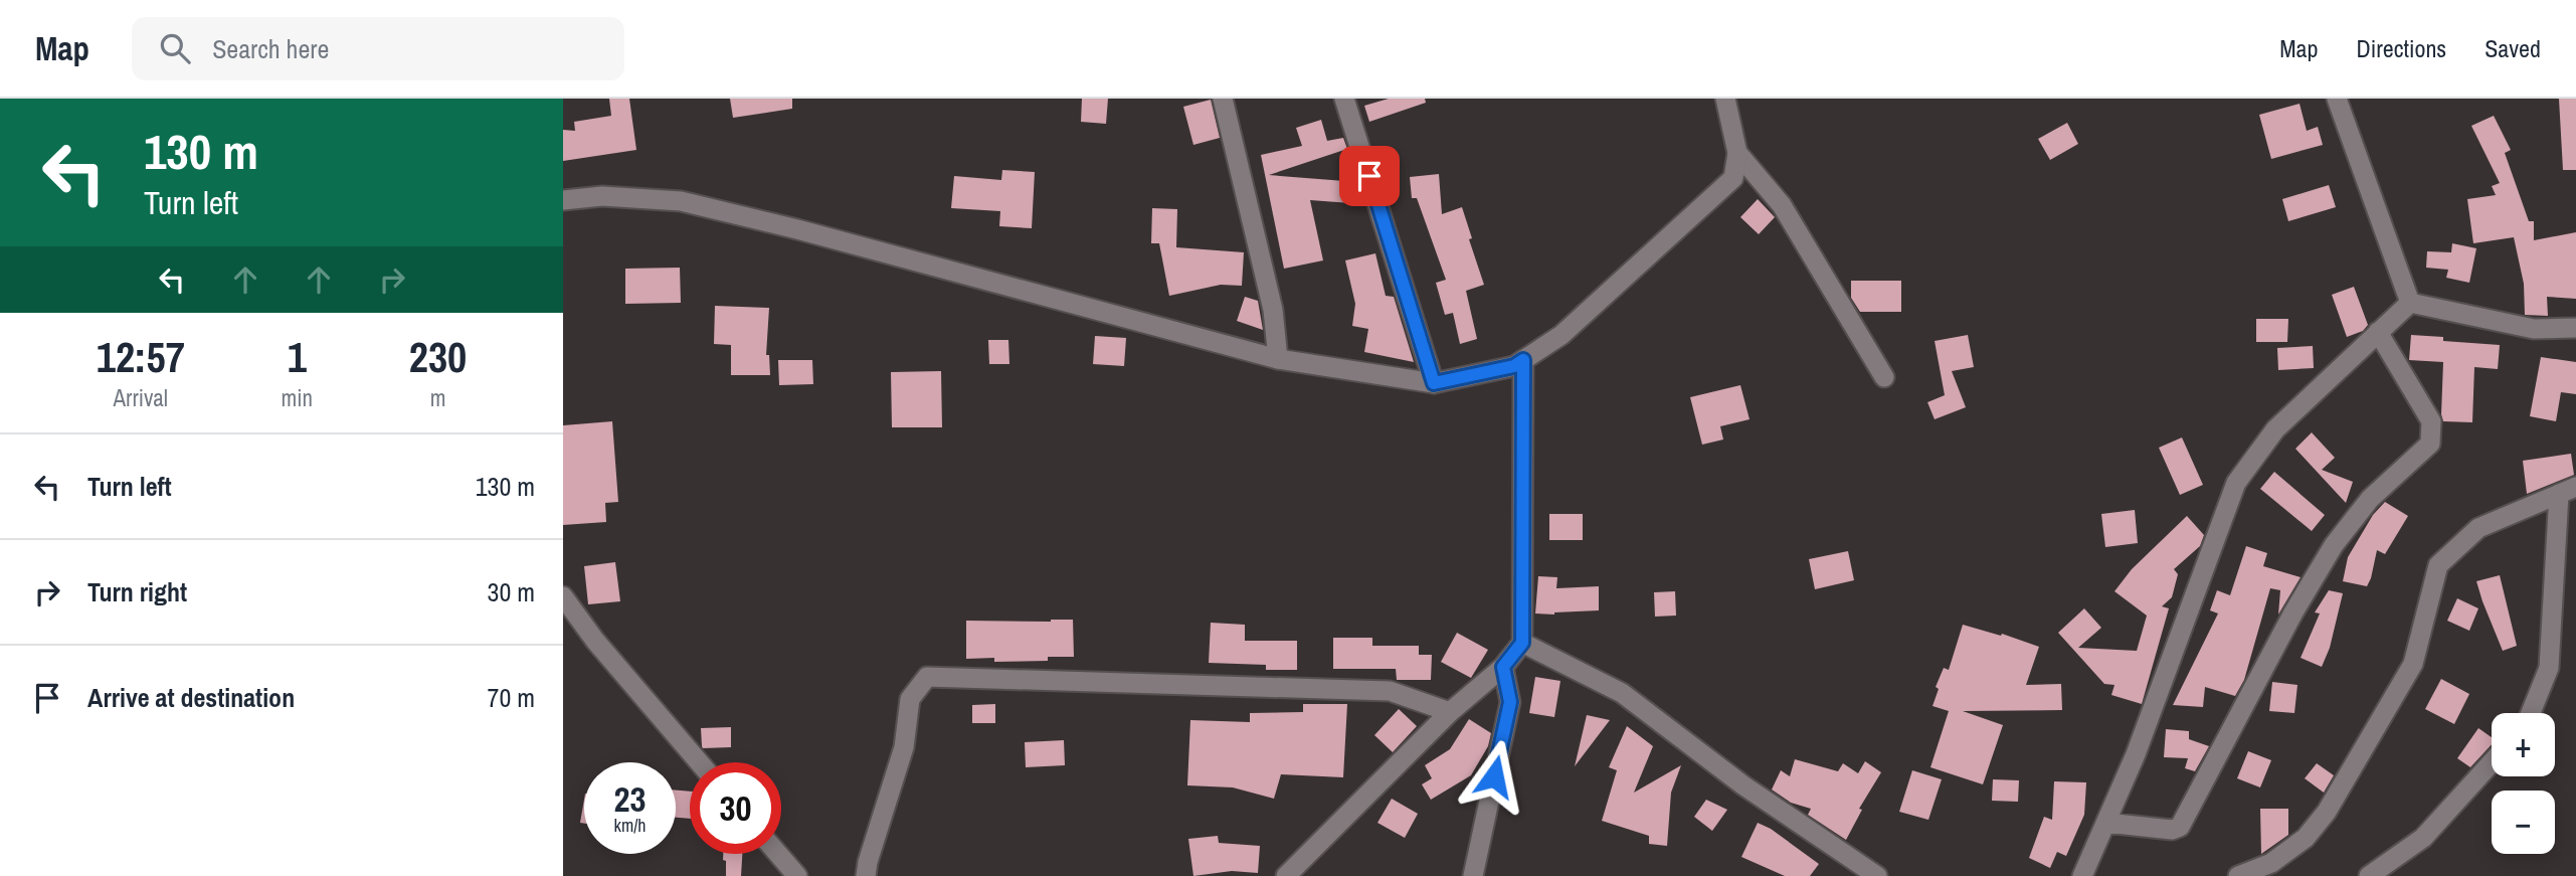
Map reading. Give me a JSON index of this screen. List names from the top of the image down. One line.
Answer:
{"page":{"header":"Map","search":"Search here","nav":["Map","Directions","Saved"],"turn":["130 m","Turn left"],"eta":["12:57","Arrival","1","min","230","m"],"list":[{"name":"Turn left","value":"130 m"},{"name":"Turn right","value":"30 m"},{"name":"Arrive at destination","value":"70 m"}],"map_buttons":["+","−"],"speed":"23 km/h","limit":"30"}}
